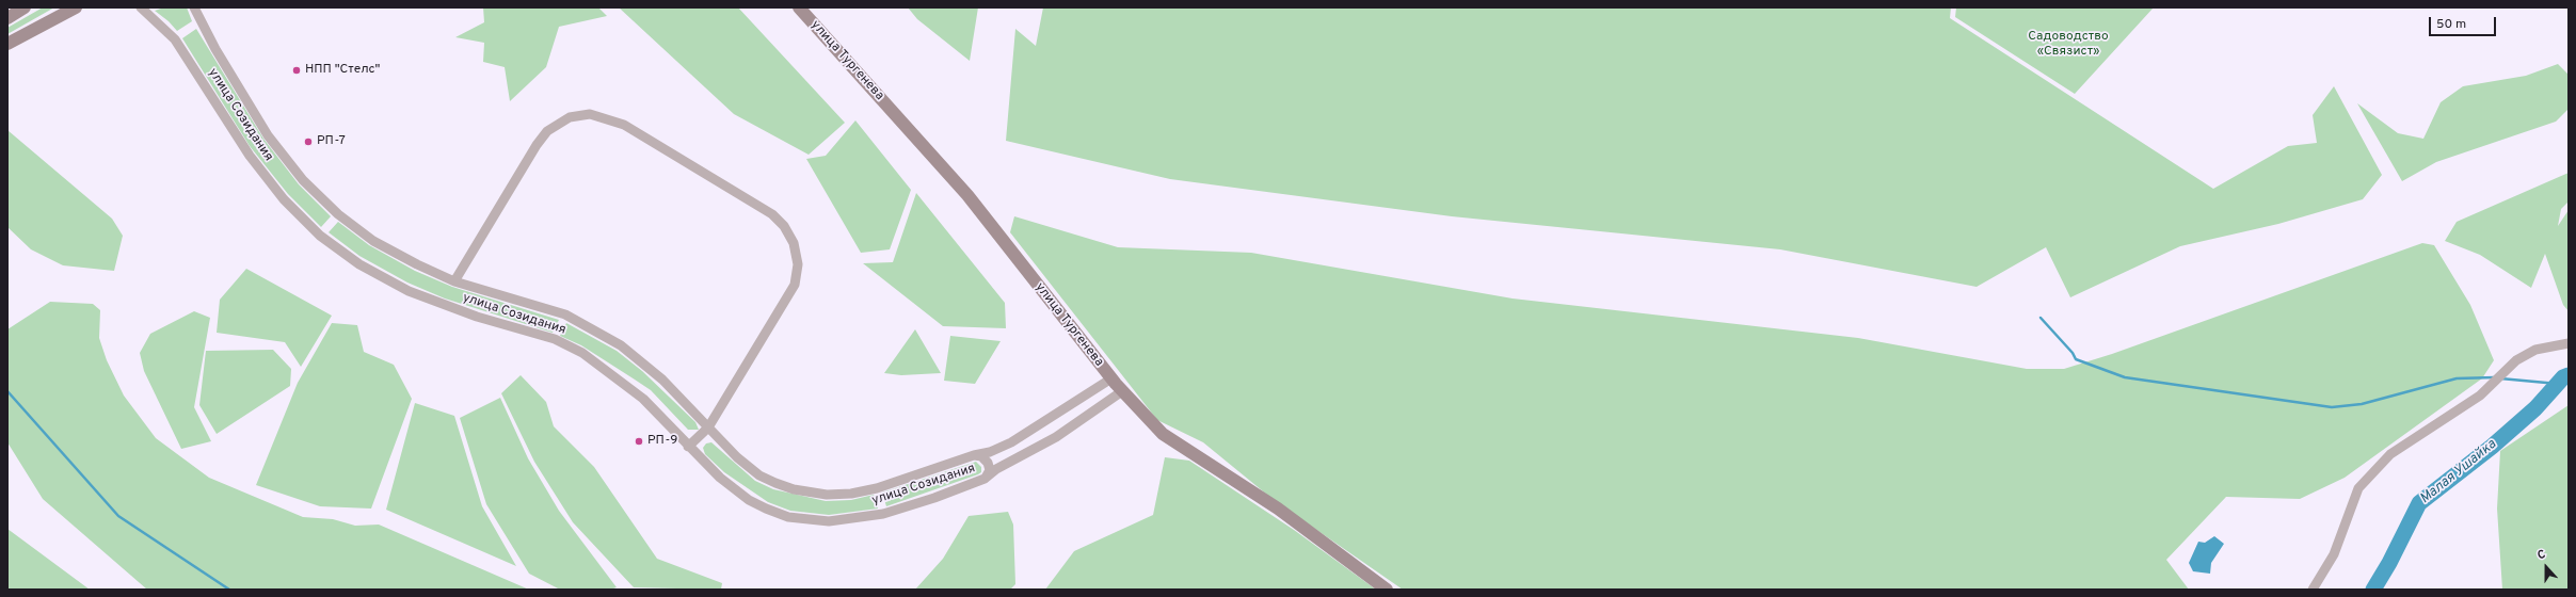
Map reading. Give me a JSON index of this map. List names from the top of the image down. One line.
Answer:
{"streets":{"street":["улица Тургенева","улица Созидания"]},"crossings":[["улица Тургенева","улица Созидания"]],"water":["Малая Ушайка"],"parks":["Садоводство «Связист»"],"places":["НПП \"Стелс\"","РП-7","РП-9"],"scale_bar":"50 m","north":"top"}
